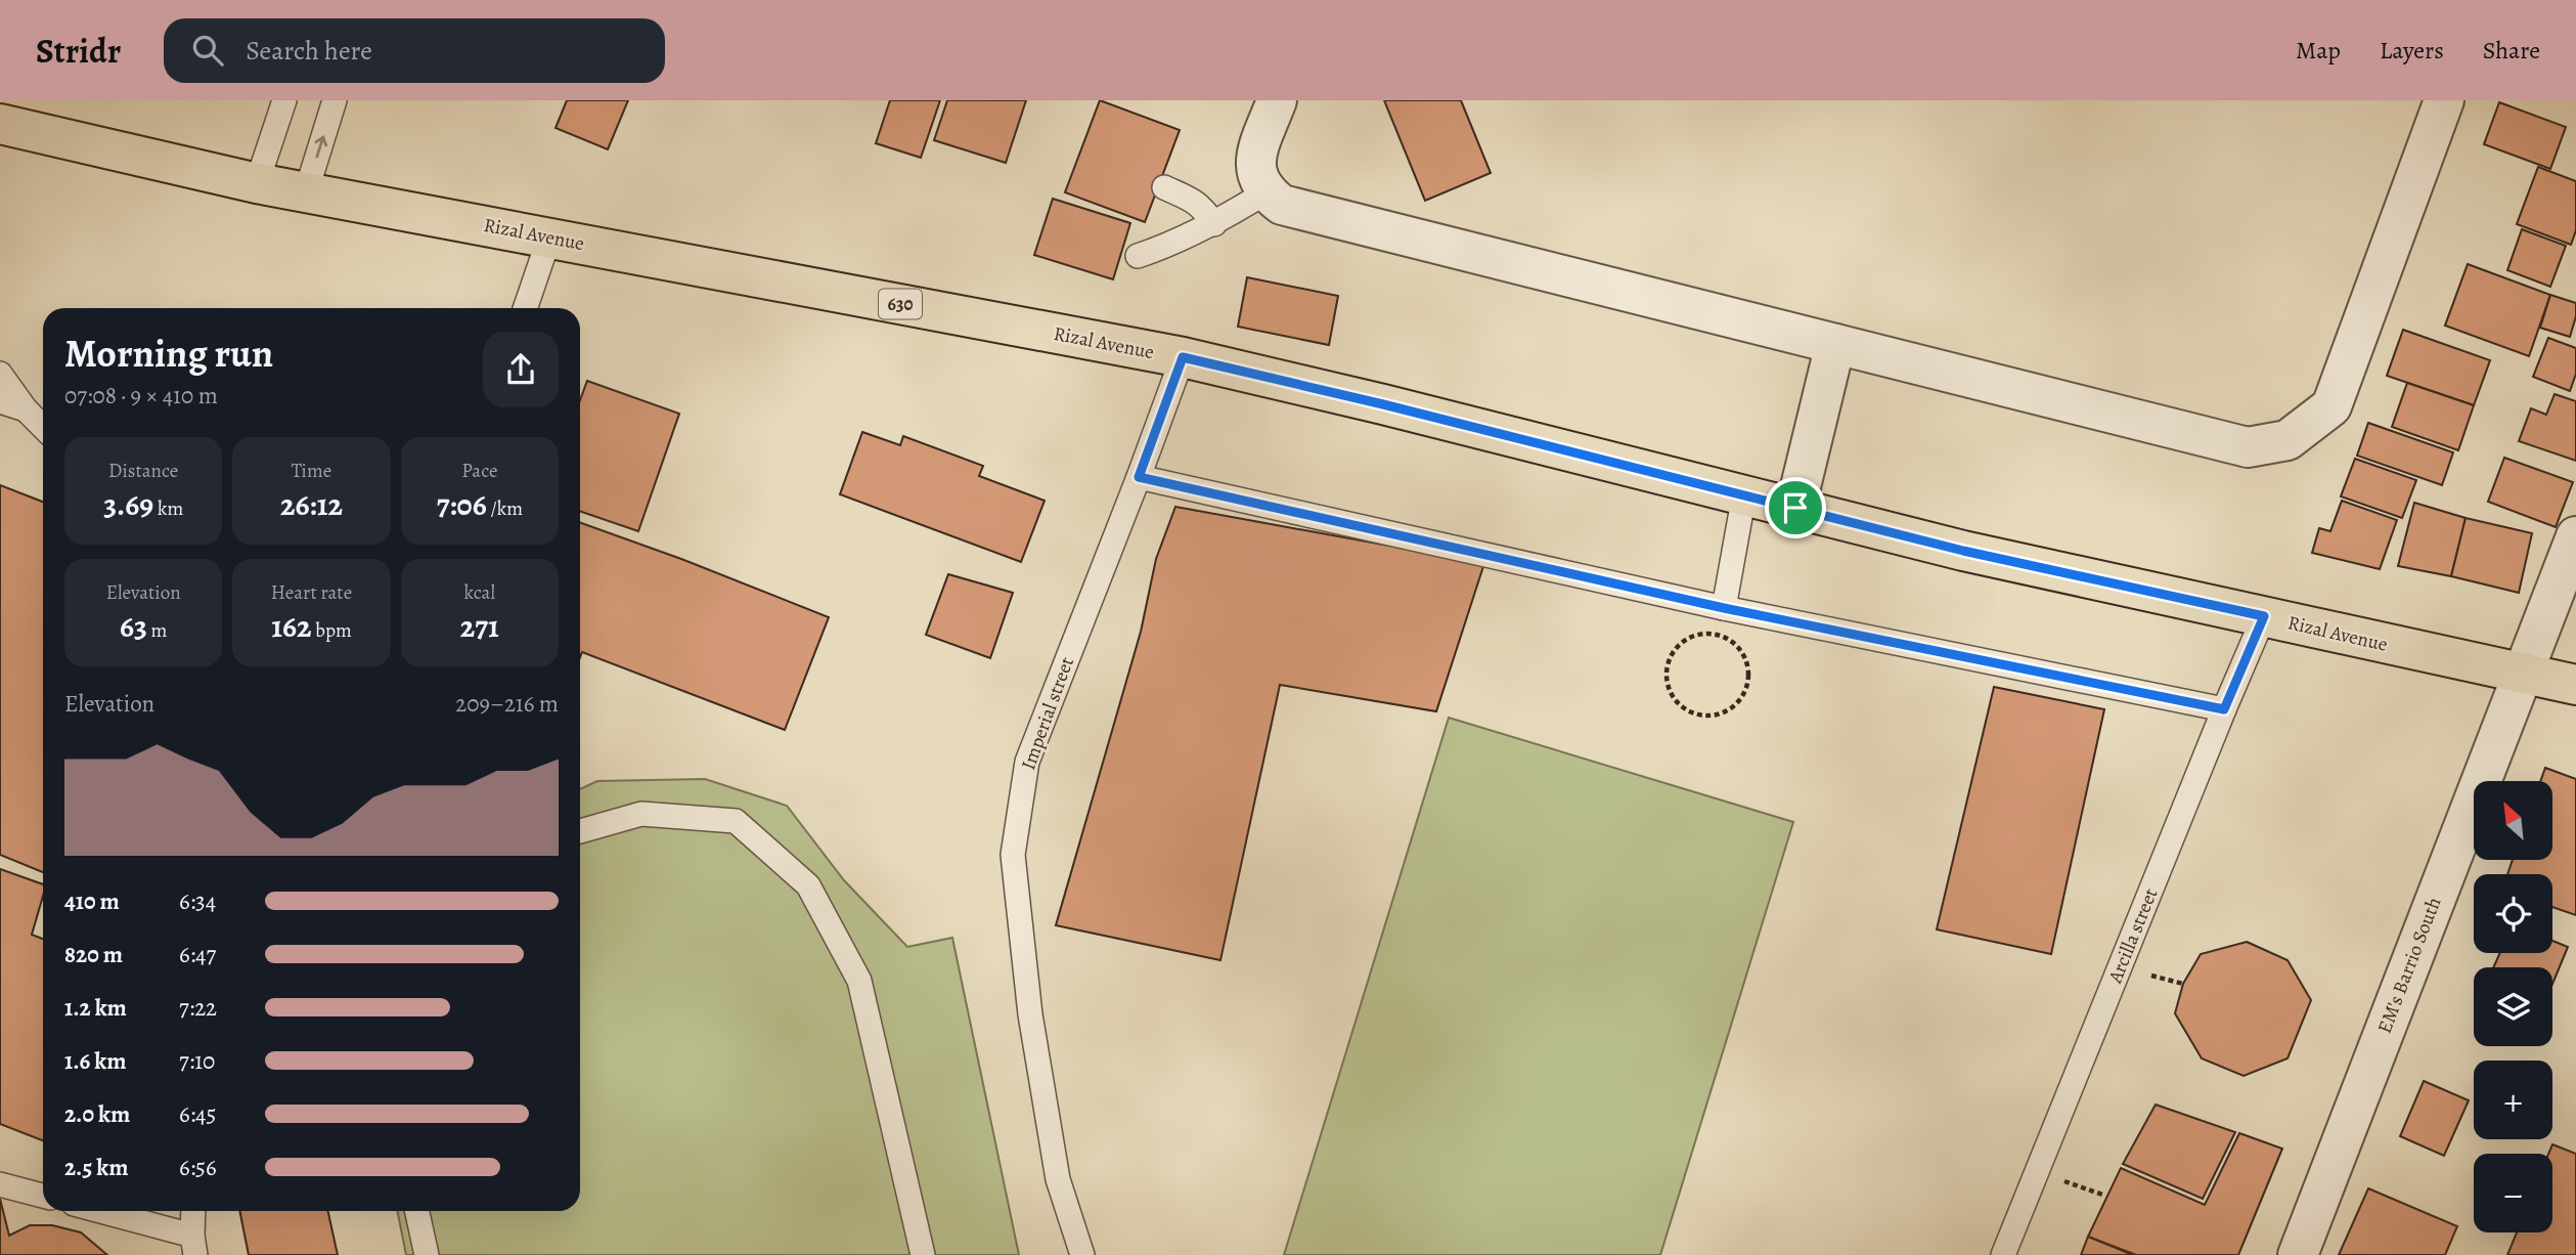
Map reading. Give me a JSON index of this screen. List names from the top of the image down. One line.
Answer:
{"streets":{"main road":["Rizal Avenue","630"],"street":["EM's Barrio South"],"lane":["Imperial street","Arcilla street"]},"crossings":[["Rizal Avenue","Imperial street"],["Rizal Avenue","Arcilla street"],["Rizal Avenue","EM's Barrio South"]],"north":"top left","page":{"header":"Stridr","search":"Search here","nav":["Map","Layers","Share"],"heading":["Morning run","07:08 · 9 × 410 m"],"stats":[["Distance","3.69 km"],["Time","26:12"],["Pace","7:06 /km"],["Elevation","63 m"],["Heart rate","162 bpm"],["kcal","271"]],"chart":["Elevation","209–216 m"],"map_buttons":["+","−"],"list":[{"name":"410 m","note":"6:34"},{"name":"820 m","note":"6:47"},{"name":"1.2 km","note":"7:22"},{"name":"1.6 km","note":"7:10"},{"name":"2.0 km","note":"6:45"},{"name":"2.5 km","note":"6:56"}]}}
